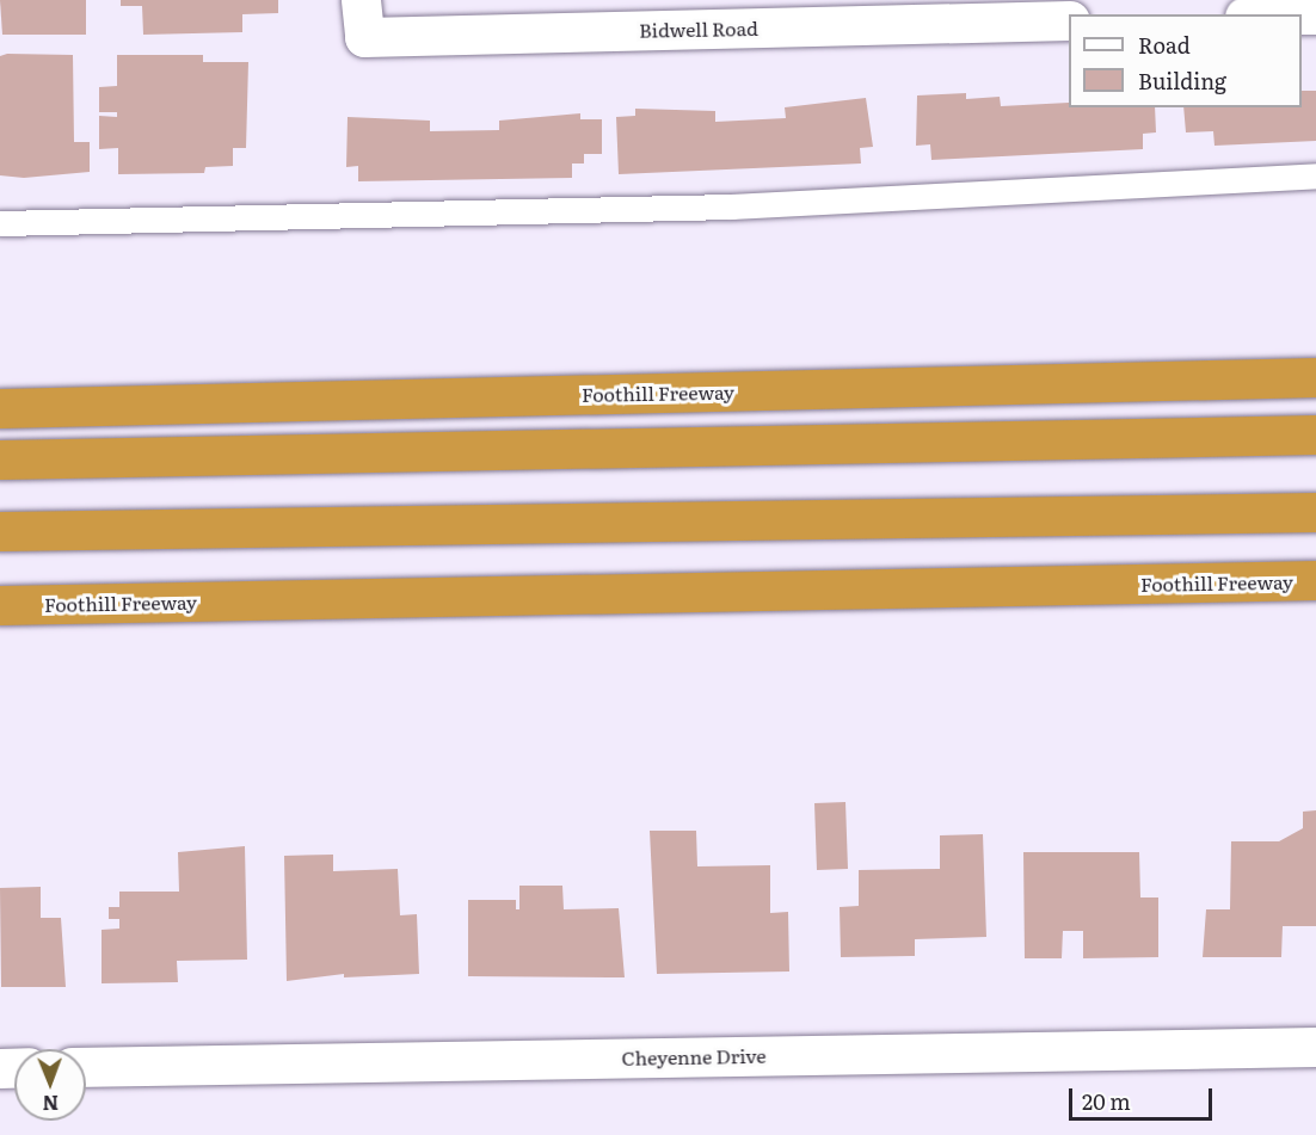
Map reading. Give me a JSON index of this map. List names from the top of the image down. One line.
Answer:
{"streets":{"highway":["Foothill Freeway"],"street":["Bidwell Road","Cheyenne Drive"]},"legend":["Road","Building"],"scale_bar":"20 m","north":"bottom"}
